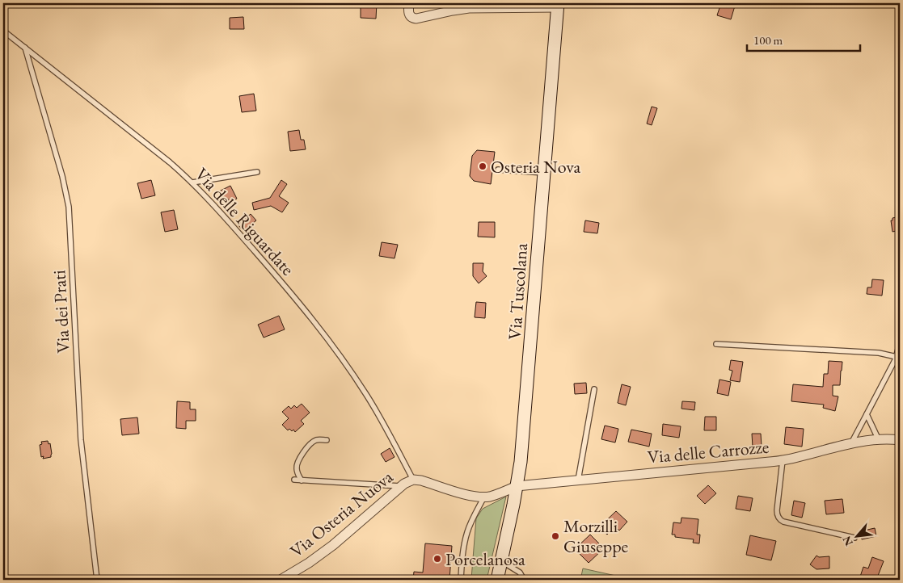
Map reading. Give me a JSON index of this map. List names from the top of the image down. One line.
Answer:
{"streets":{"main road":["Via Tuscolana"],"street":["Via delle Carrozze","Via Osteria Nuova"],"lane":["Via delle Riguardate","Via dei Prati"]},"crossings":[["Via delle Riguardate","Via dei Prati"],["Via delle Riguardate","Via Osteria Nuova"],["Via Tuscolana","Via delle Carrozze"],["Via Tuscolana","Via Osteria Nuova"],["Via delle Carrozze","Via Osteria Nuova"]],"places":["Osteria Nova","Morzilli Giuseppe","Porcelanosa"],"scale_bar":"100 m","north":"bottom left"}
